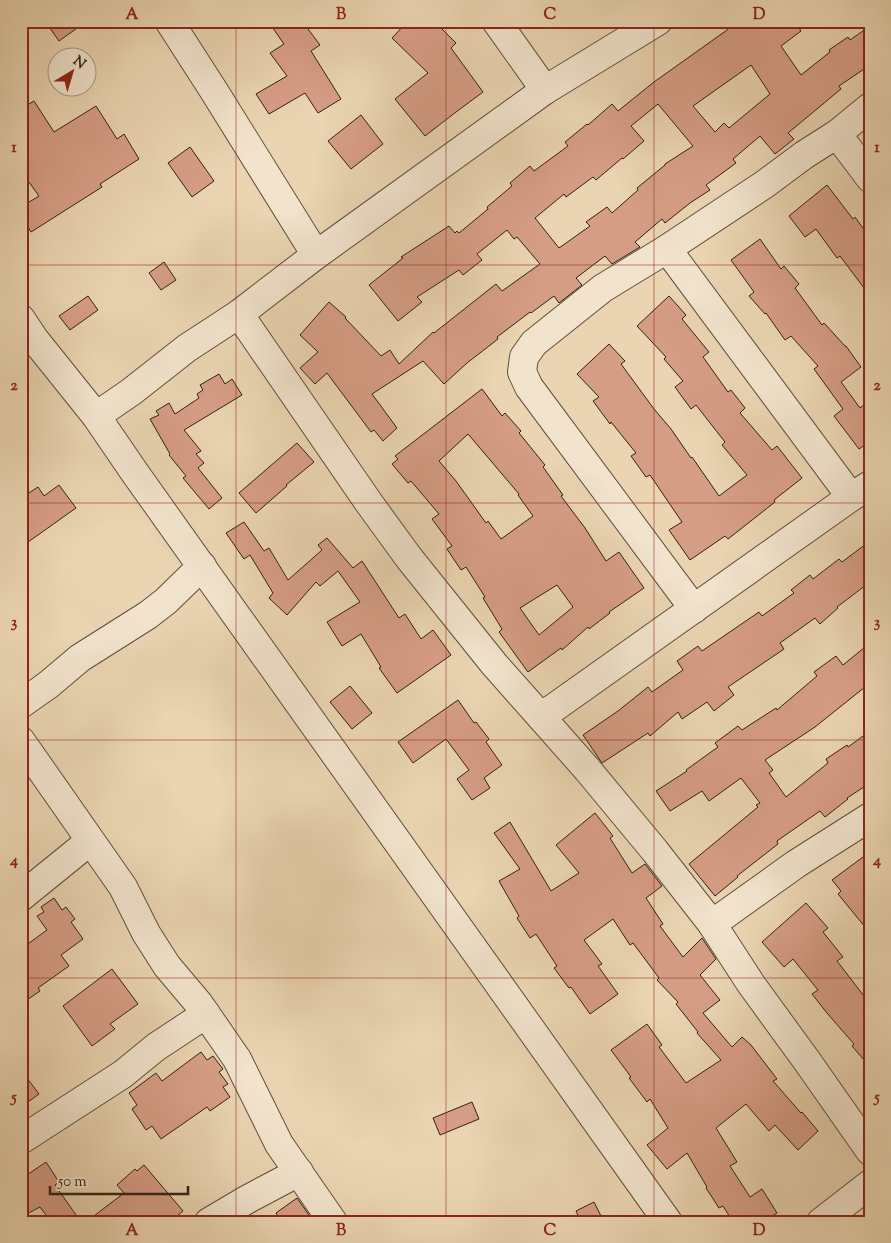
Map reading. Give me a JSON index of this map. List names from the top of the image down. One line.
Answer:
{"scale_bar":"50 m","north":"top right","grid":{"columns":["A","B","C","D"],"rows":["1","2","3","4","5"]}}
